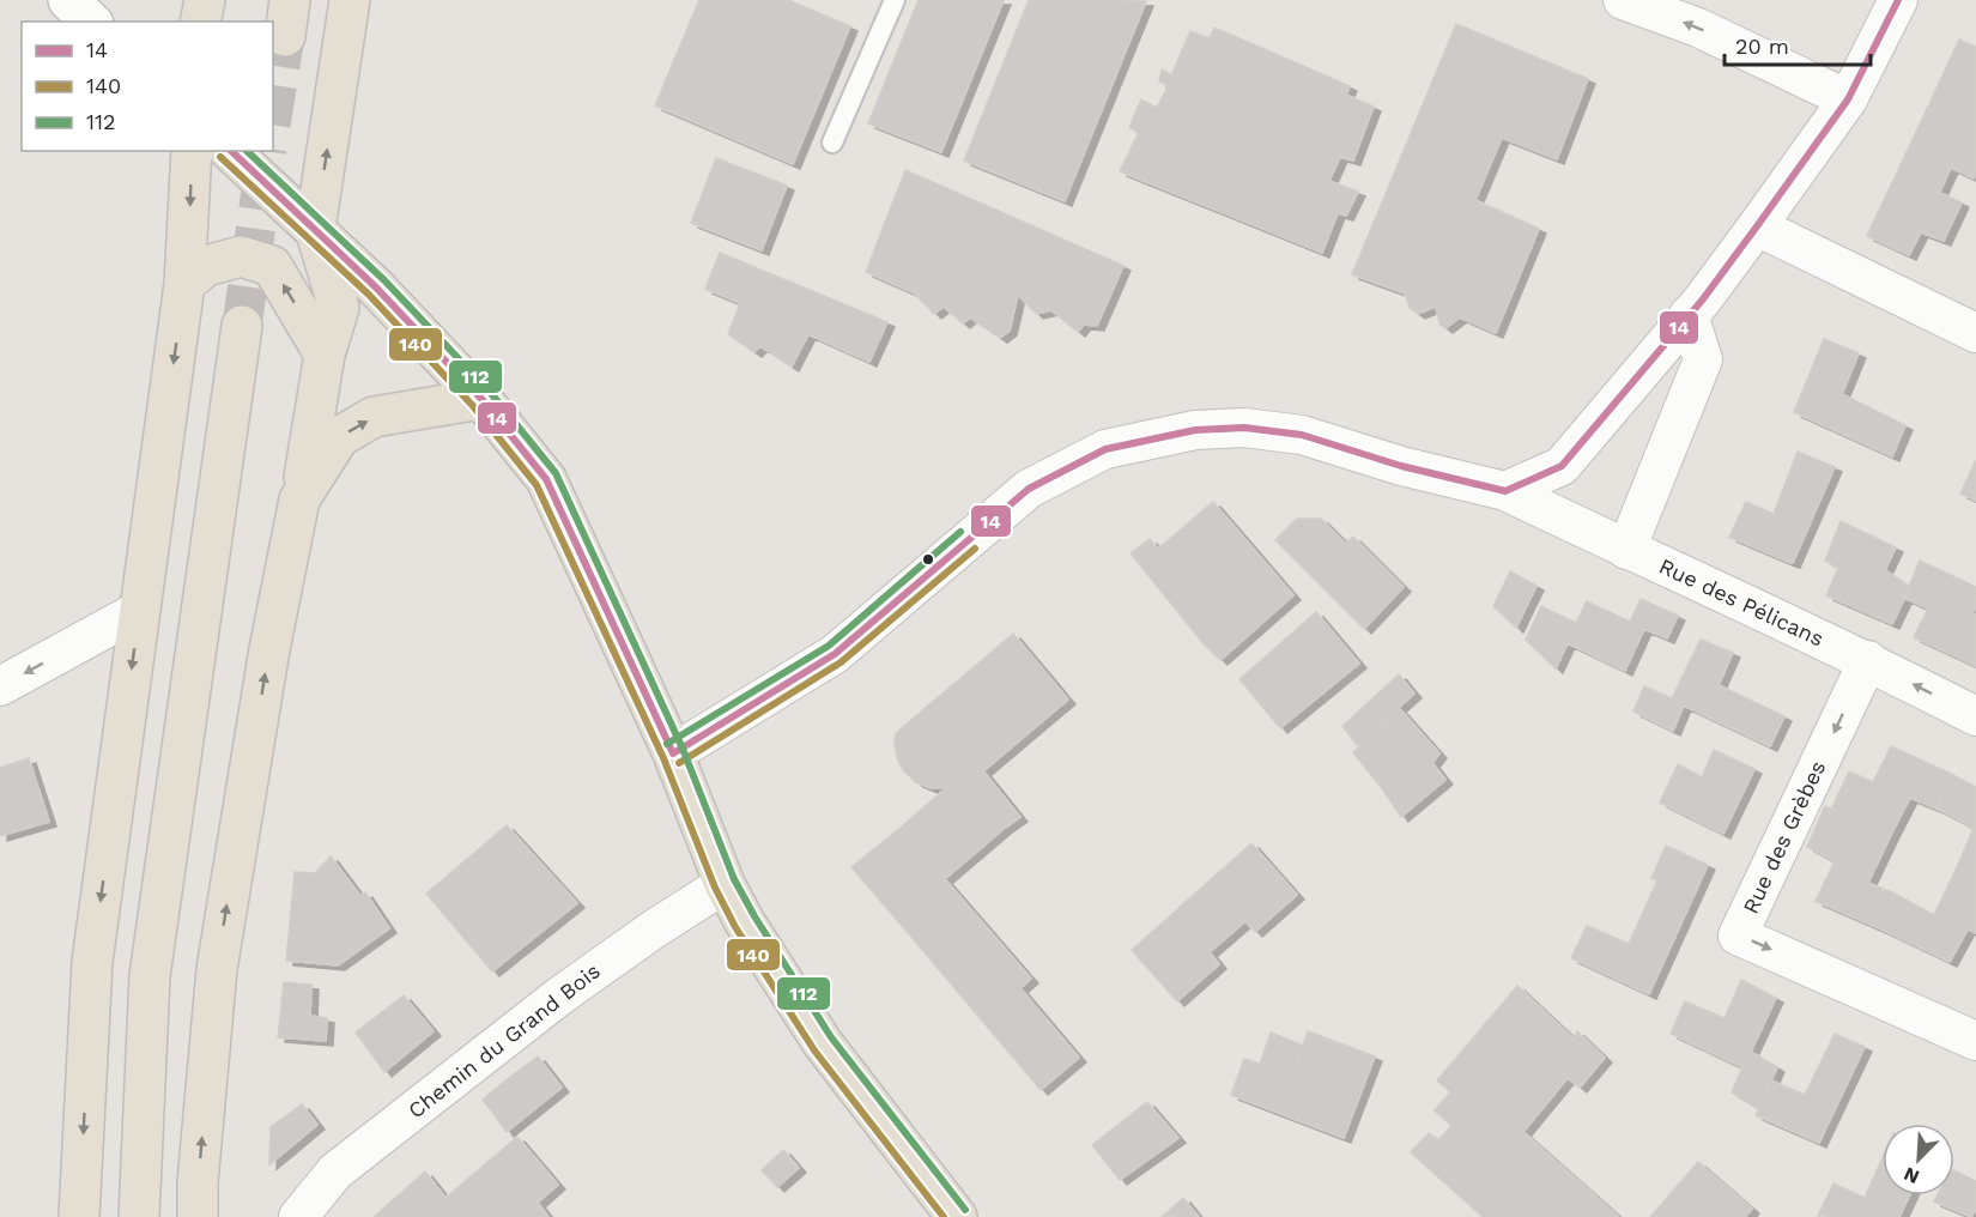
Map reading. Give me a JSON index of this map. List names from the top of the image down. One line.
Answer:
{"streets":{"street":["Rue des Pélicans","Rue des Grèbes","Chemin du Grand Bois"]},"crossings":[["Rue des Pélicans","Rue des Grèbes"]],"lines":["transit line 14","transit line 112","transit line 140"],"legend":["14","140","112"],"scale_bar":"20 m","north":"bottom left"}
